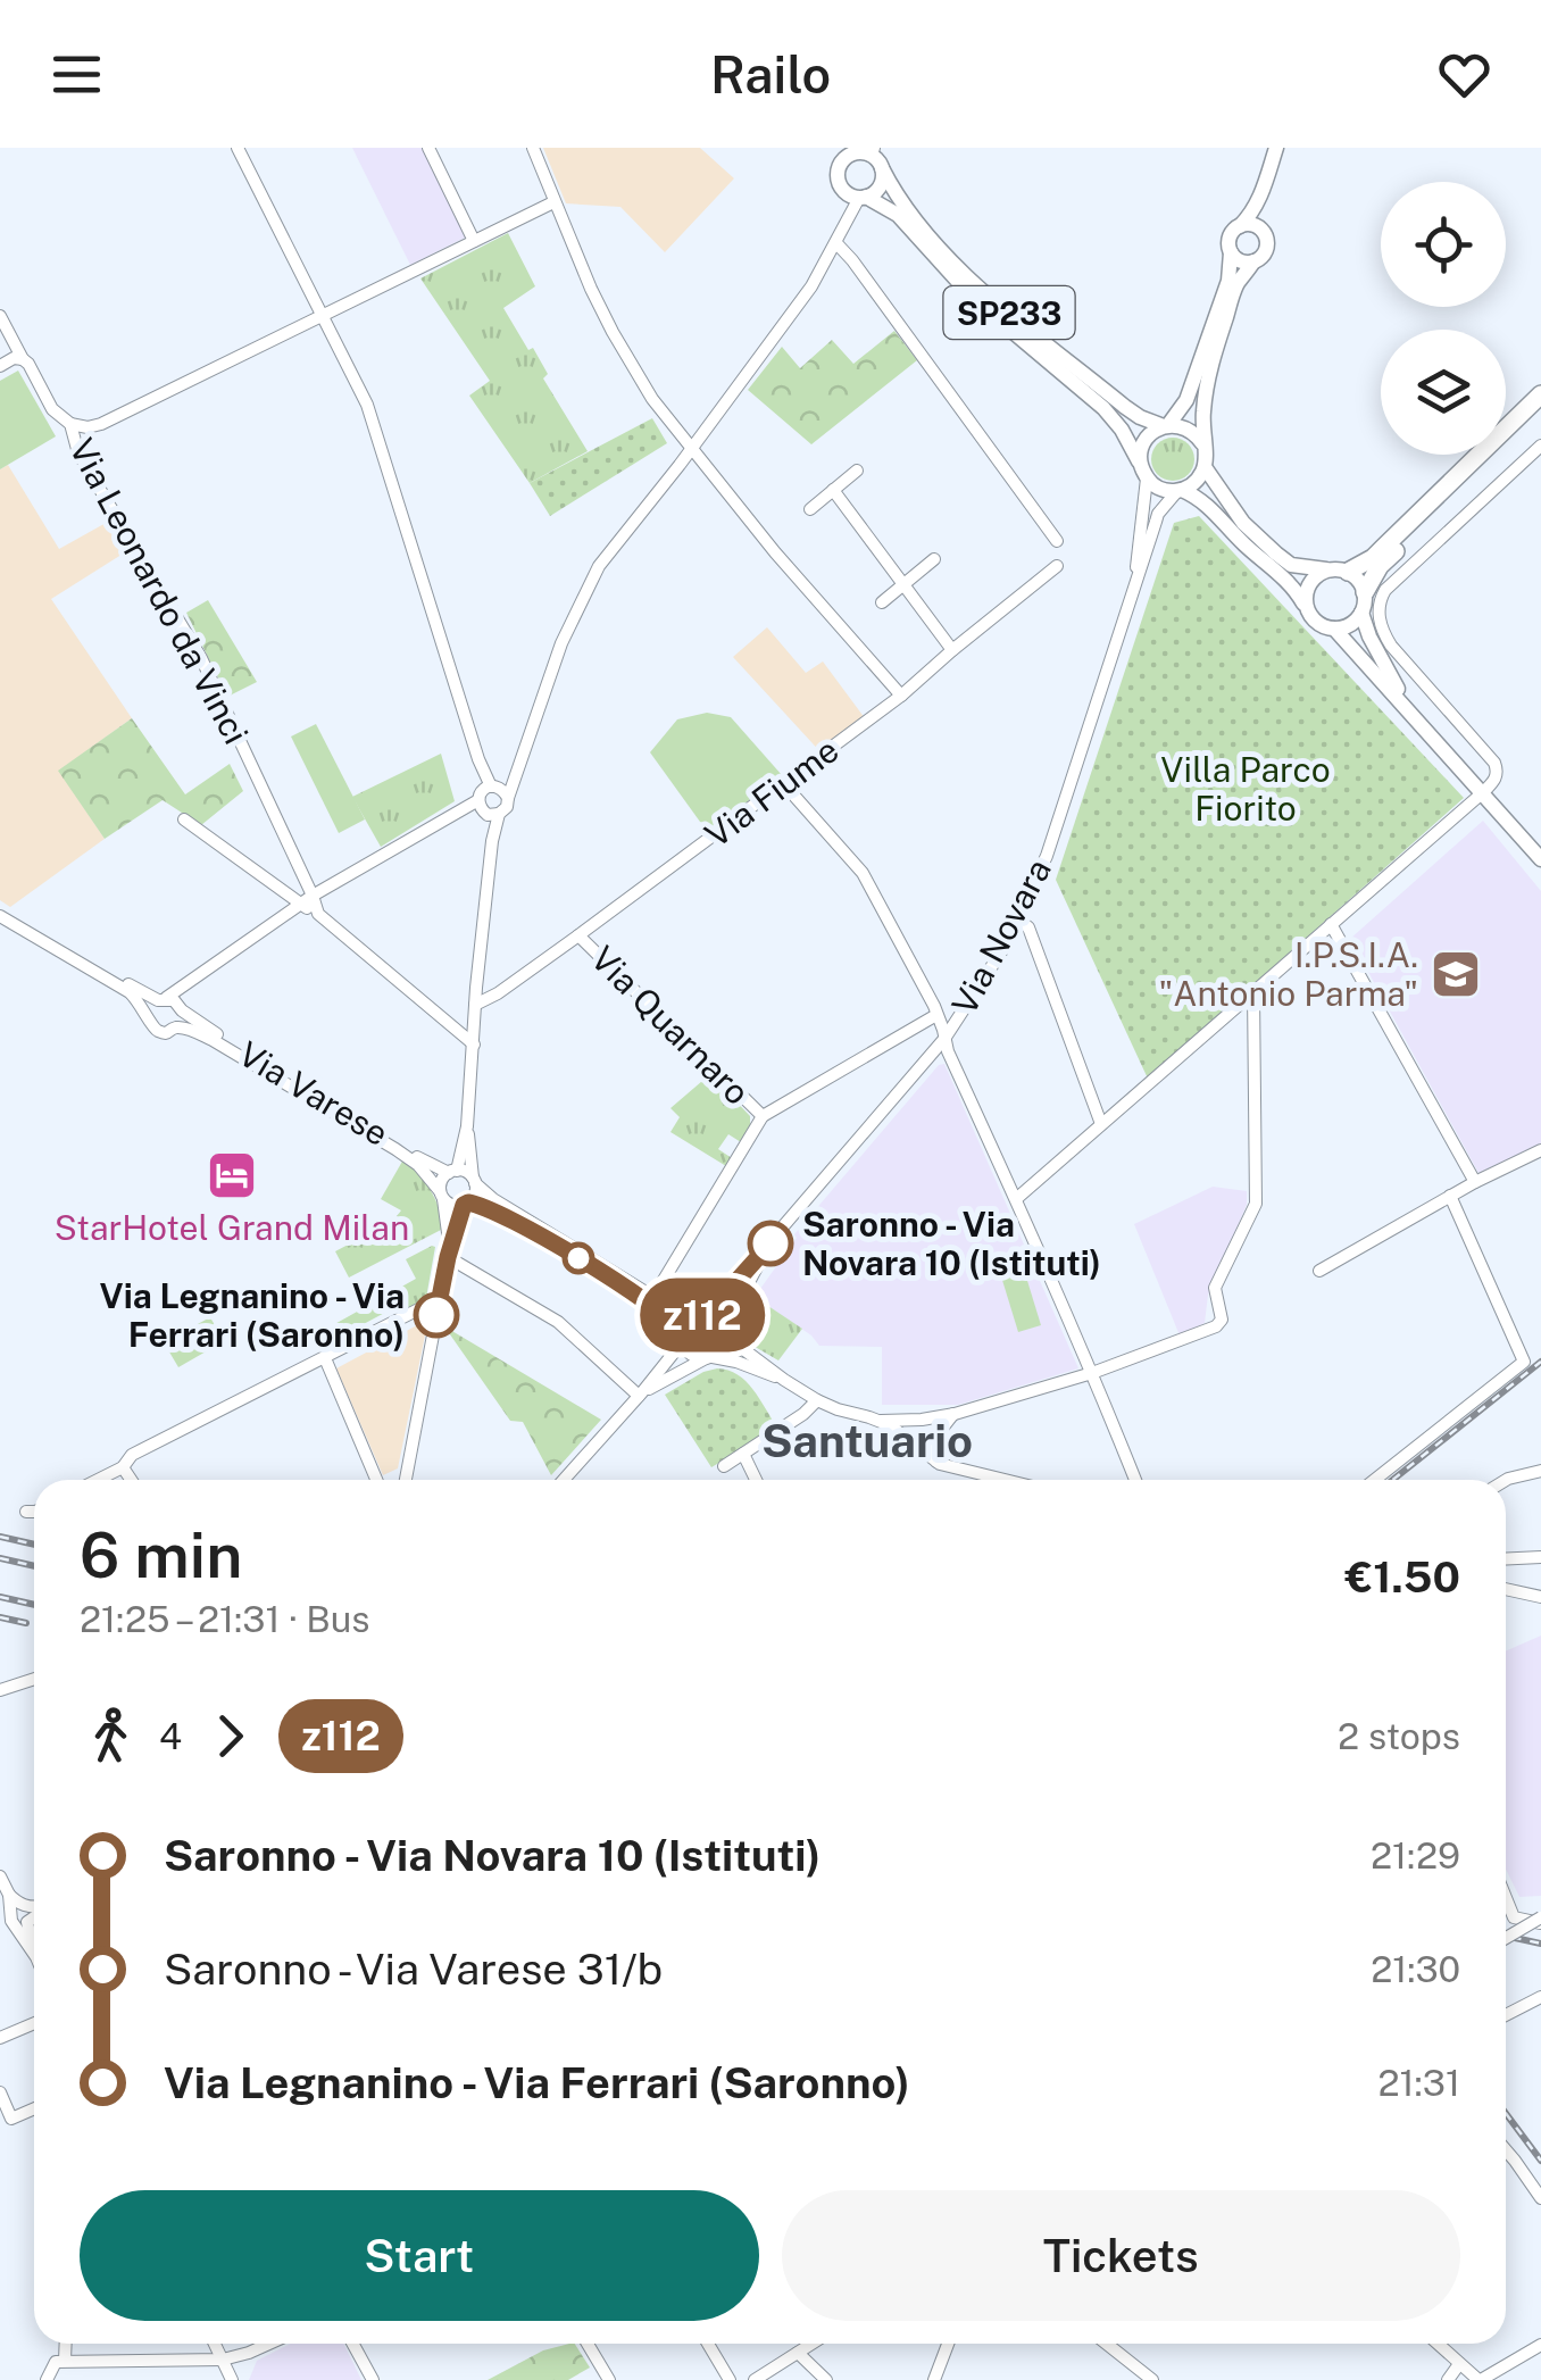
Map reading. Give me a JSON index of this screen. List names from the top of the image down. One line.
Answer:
{"streets":{"main road":["SP233"],"street":["Via Leonardo da Vinci","Via Fiume","Via Novara","Via Quarnaro","Via Varese"]},"crossings":[["SP233","Via Novara"],["Via Fiume","Via Quarnaro"]],"districts":["Santuario"],"parks":["Villa Parco Fiorito"],"places":{"school or university":["I.P.S.I.A. \"Antonio Parma\""],"hotel":["StarHotel Grand Milan"],"other":["Saronno - Via Novara 10 (Istituti)","Via Legnanino - Via Ferrari (Saronno)"]},"lines":["bus line z112"],"page":{"header":"Railo","on_map":"z112","heading":["6 min","21:25 – 21:31 · Bus","€1.50"],"legs":["4","z112","2 stops"],"list":[{"name":"Saronno - Via Novara 10 (Istituti)","value":"21:29"},{"name":"Saronno - Via Varese 31/b","value":"21:30"},{"name":"Via Legnanino - Via Ferrari (Saronno)","value":"21:31"}],"buttons":["Start","Tickets"]}}
